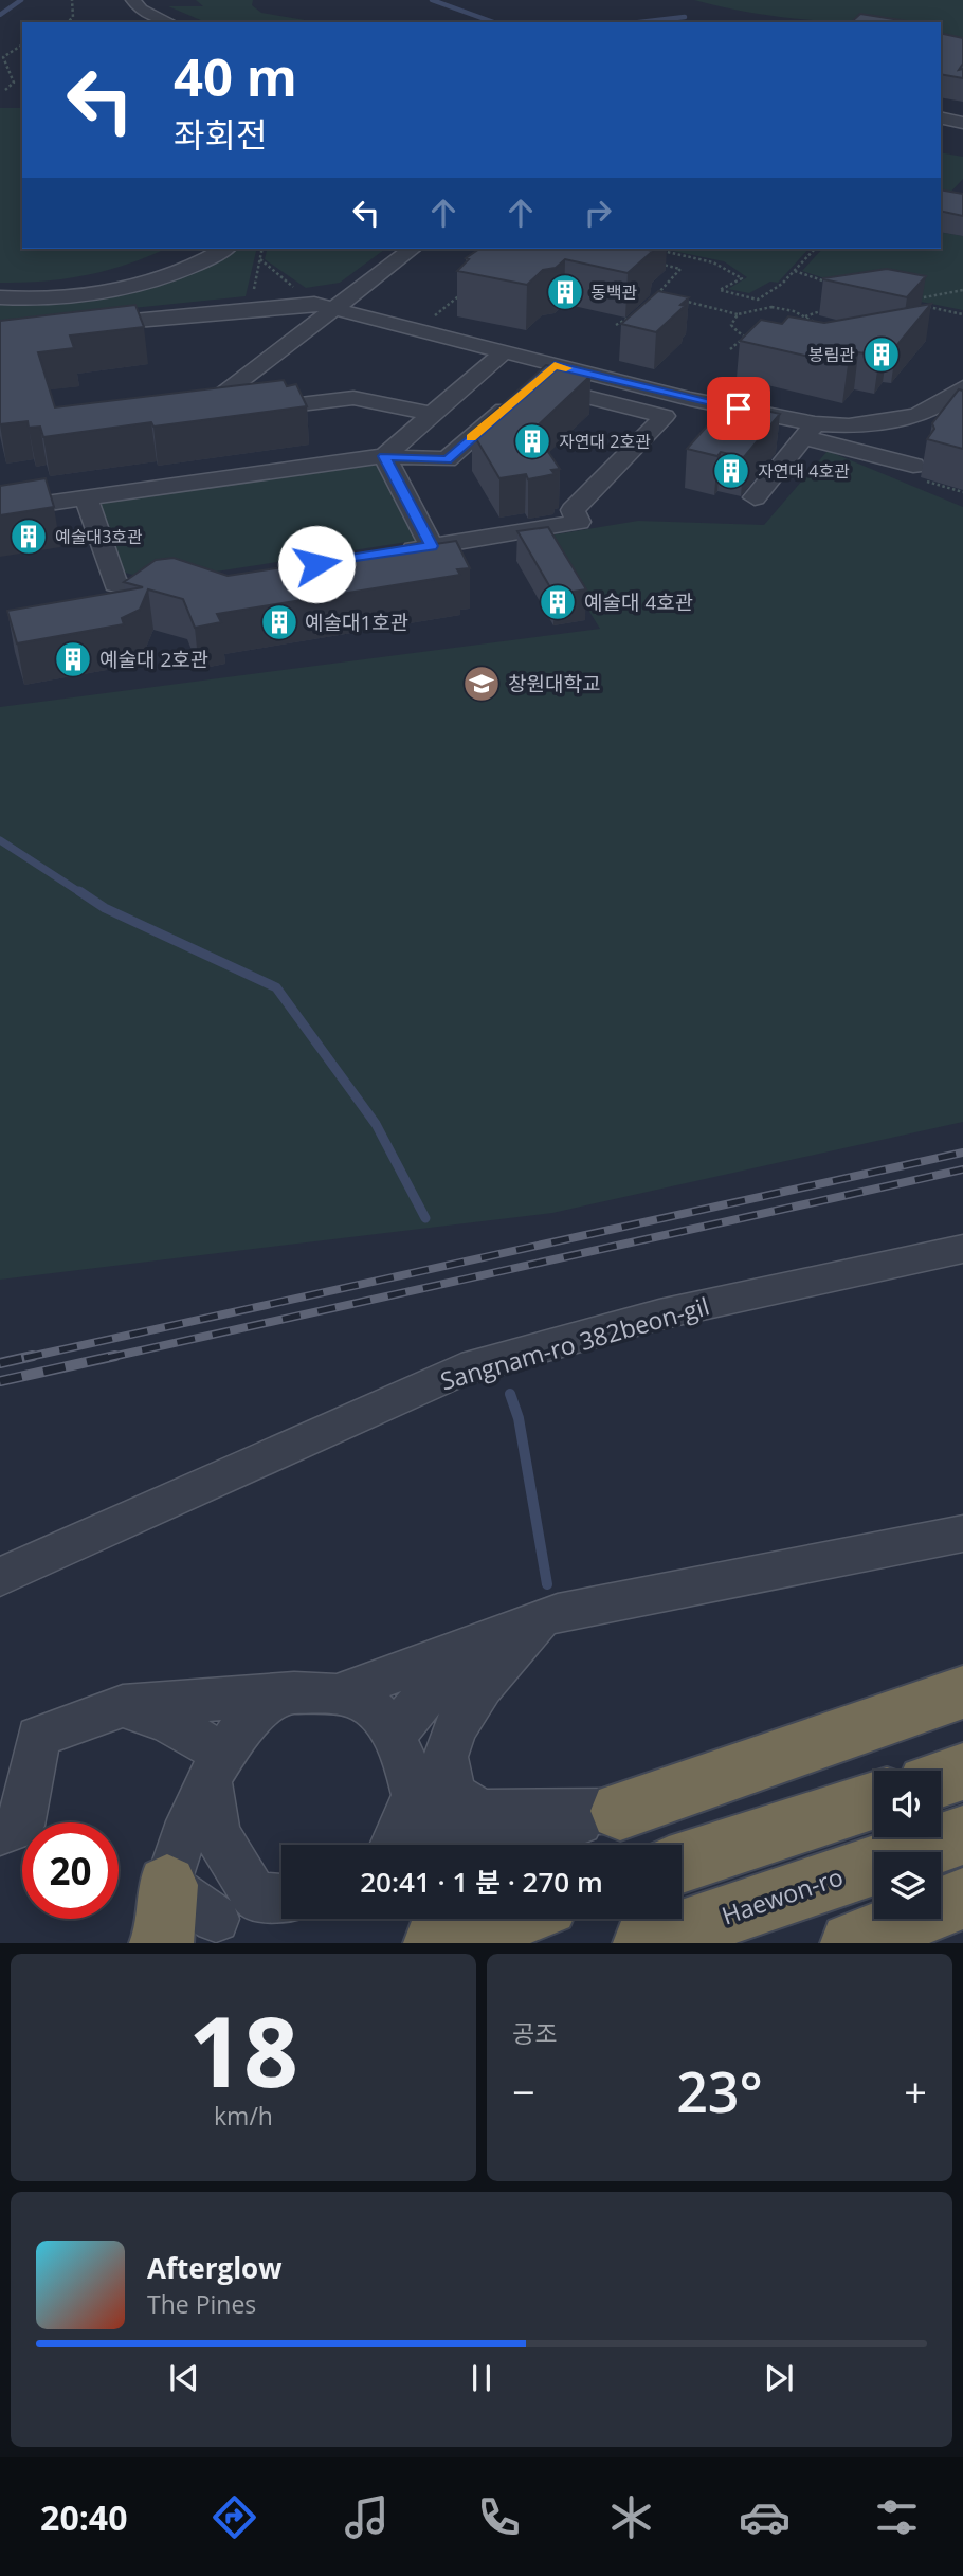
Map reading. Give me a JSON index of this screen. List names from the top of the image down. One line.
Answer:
{"streets":{"highway":["Haewon-ro"],"street":["Sangnam-ro 382beon-gil"]},"places":{"building":["동백관","봉림관","자연대 2호관","자연대 4호관","예술대3호관","예술대 4호관","예술대1호관","예술대 2호관"],"school or university":["창원대학교"]},"page":{"turn":["40 m","좌회전"],"limit":"20","trip":"20:41 · 1 분 · 270 m","tile":[["18","km/h"],"공조"],"heat":["−","23°","+"],"song":["Afterglow","The Pines"],"tabs":"20:40"}}
